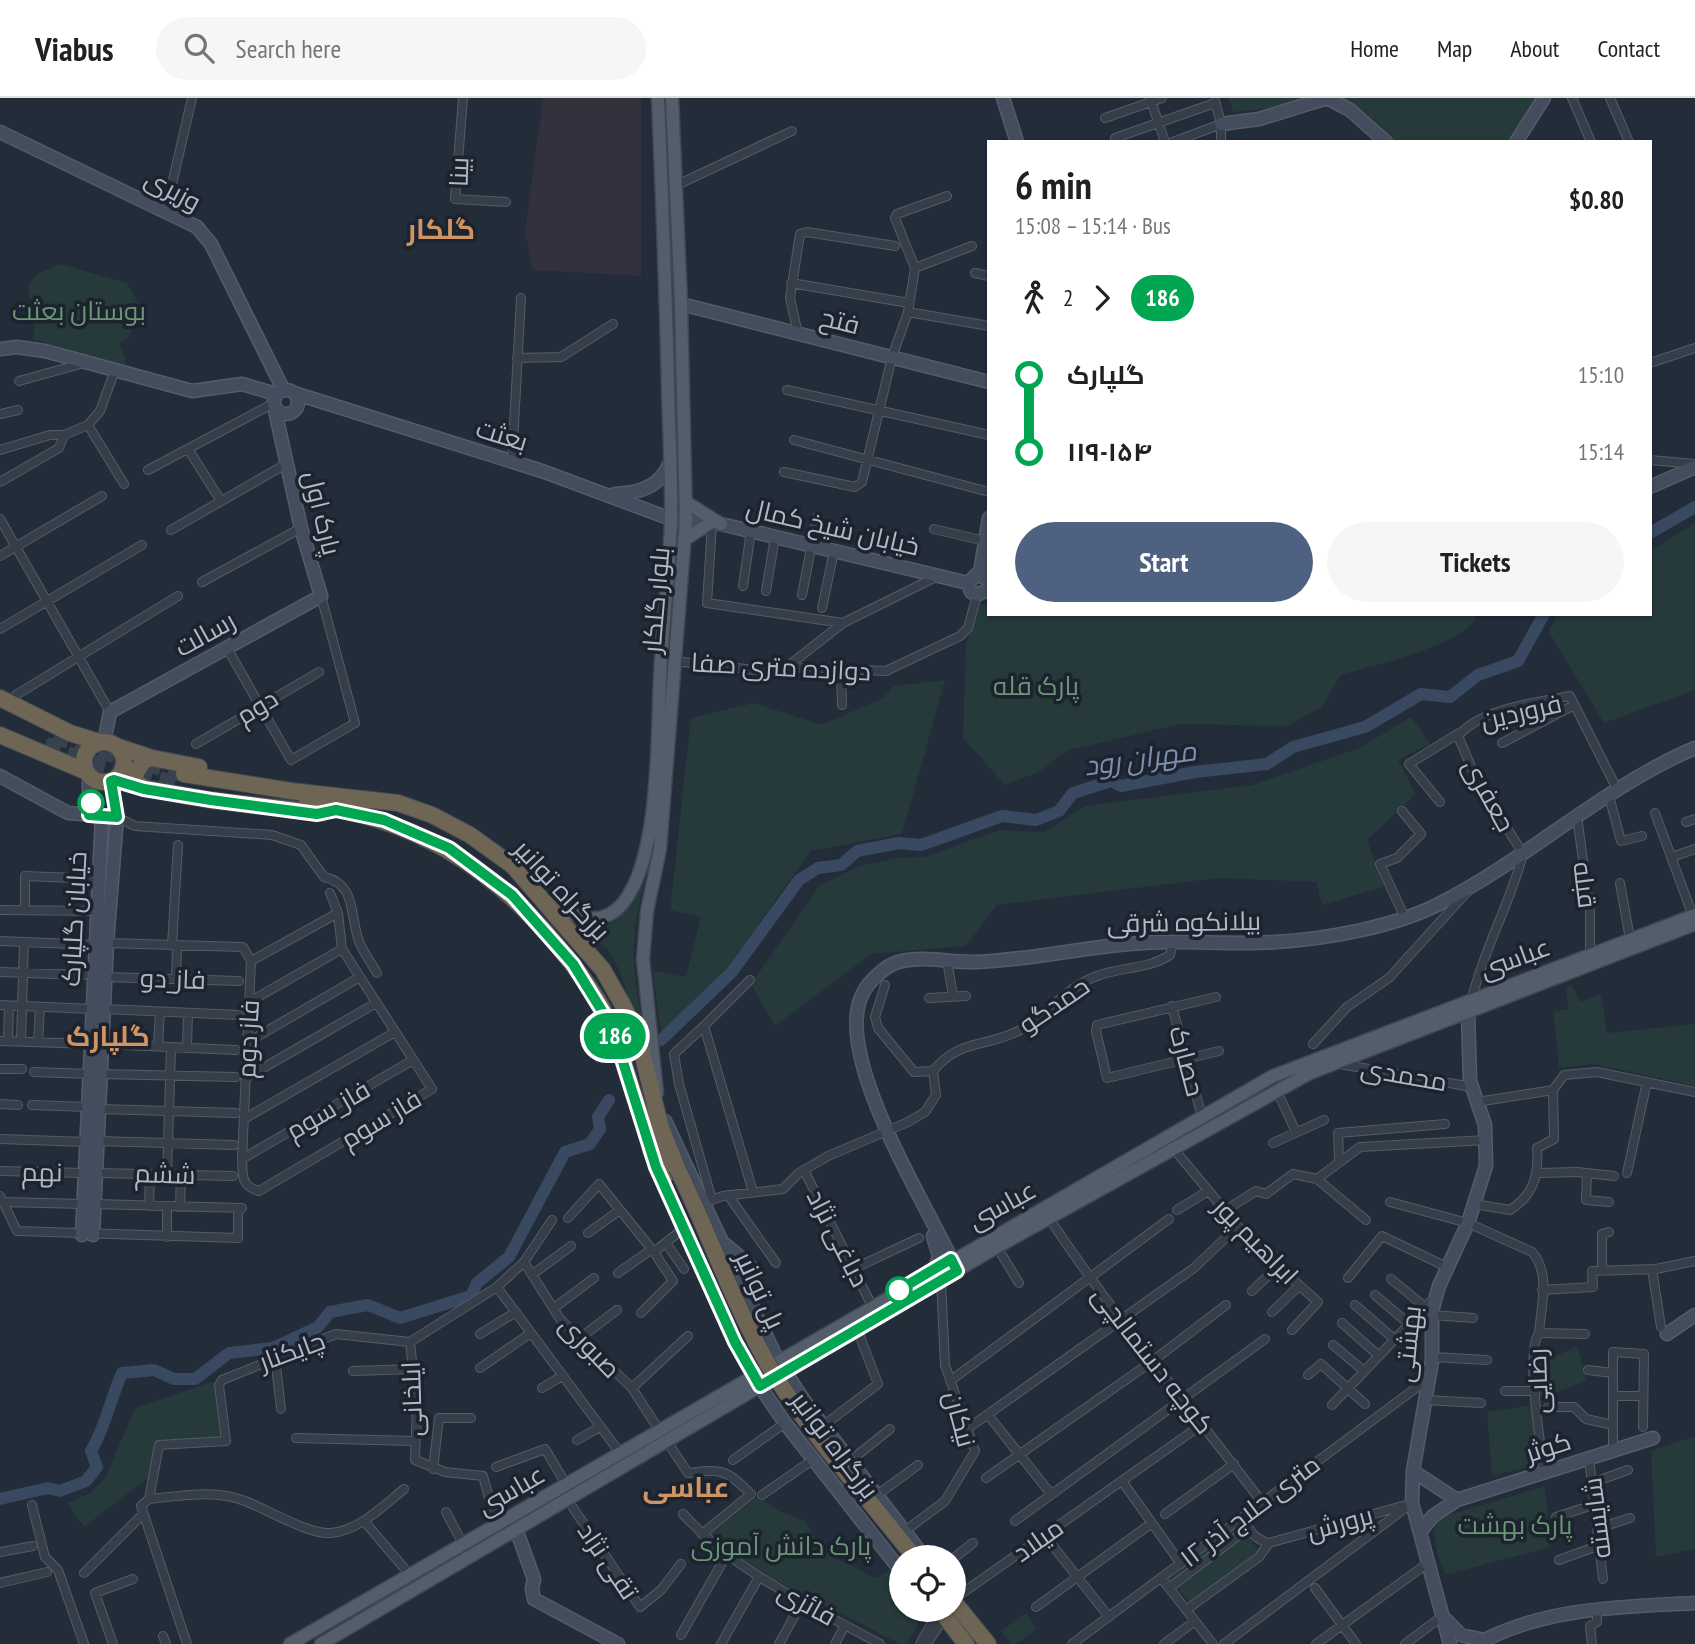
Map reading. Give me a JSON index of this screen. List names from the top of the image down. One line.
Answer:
{"streets":{"highway":["بزرگراه توانیر","پل توانیر"],"main road":["وزیری","فتح","بعثت","پارک اول","خیابان شیخ کمال","بلوار گلکار","رسالت","خیابان گلپارک","بیلانکوه شرقی","عباسى","بهشتی","کوثر"],"street":["بینا","دوازده متری صفا","دوم","فروردین","جعفری","قبله","فاز_دو","حمدگو","فاز دوم","حصارک","محمدی","فاز_سوم","فاز سوم","نهم","ششم","دباغی نژاد","ابراهیم پور","صبوری","چایکنار","کوچه دستمالچی","رضایی","ایلخانی","نیکان","۱۲ متری حلاج آذر","شایسته","پرورش","میلاد","تقی نژاد","فائزی"]},"crossings":[["وزیری","بعثت"],["وزیری","پارک اول"],["فتح","بلوار گلکار"],["بعثت","پارک اول"],["بعثت","خیابان شیخ کمال"],["بعثت","بلوار گلکار"],["پارک اول","رسالت"],["خیابان شیخ کمال","بلوار گلکار"],["بلوار گلکار","دوازده متری صفا"],["بلوار گلکار","بزرگراه توانیر"],["فروردین","جعفری"],["فروردین","بیلانکوه شرقی"],["جعفری","بیلانکوه شرقی"],["قبله","بیلانکوه شرقی"],["قبله","عباسى"],["بزرگراه توانیر","عباسى"],["بزرگراه توانیر","پل توانیر"],["بزرگراه توانیر","نیکان"],["خیابان گلپارک","فاز_دو"],["خیابان گلپارک","نهم"],["خیابان گلپارک","ششم"],["بیلانکوه شرقی","عباسى"],["بیلانکوه شرقی","حمدگو"],["بیلانکوه شرقی","نیکان"],["عباسى","حصارک"],["عباسى","محمدی"],["عباسى","دباغی نژاد"],["عباسى","ابراهیم پور"],["عباسى","بهشتی"],["عباسى","صبوری"],["عباسى","کوچه دستمالچی"],["عباسى","ایلخانی"],["عباسى","نیکان"],["عباسى","تقی نژاد"],["فاز دوم","فاز_سوم"],["فاز دوم","فاز سوم"],["محمدی","بهشتی"],["فاز_سوم","فاز سوم"],["نهم","ششم"],["بهشتی","رضایی"],["بهشتی","کوثر"],["بهشتی","۱۲ متری حلاج آذر"],["بهشتی","پرورش"],["صبوری","فائزی"],["چایکنار","ایلخانی"],["کوچه دستمالچی","۱۲ متری حلاج آذر"],["کوچه دستمالچی","میلاد"],["رضایی","کوثر"],["کوثر","شایسته"]],"districts":["گلکار","گلپارک","عباسی"],"water":["مهران رود"],"parks":["بوستان بعثت","پارک قله","پارک بهشت","پارک دانش آموزی"],"lines":["bus line 186"],"page":{"header":"Viabus","search":"Search here","nav":["Home","Map","About","Contact"],"on_map":"186","heading":["6 min","15:08 – 15:14 · Bus","$0.80"],"legs":["2","186"],"list":[{"name":"گلپارک","value":"15:10"},{"name":"۱۱۹-۱۵۴","value":"15:14"}],"buttons":["Start","Tickets"]}}
